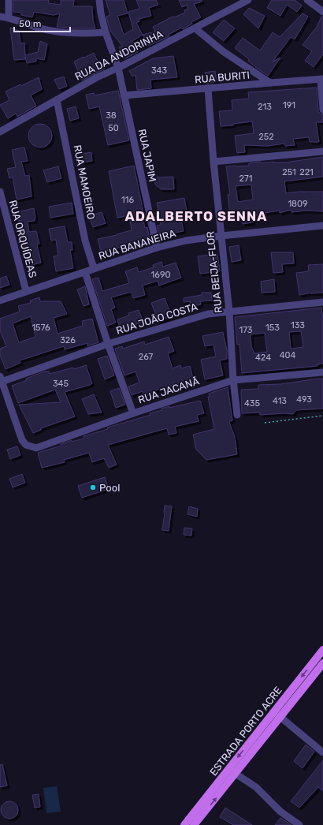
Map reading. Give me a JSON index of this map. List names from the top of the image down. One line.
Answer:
{"streets":{"main road":["ESTRADA PORTO ACRE"],"street":["RUA DA ANDORINHA","RUA BURITI","RUA JAPIM","RUA MAMOEIRO","RUA ORQUÍDEAS","RUA BANANEIRA","RUA BEIJA-FLOR","RUA JOÃO COSTA","RUA JACANÃ"]},"crossings":[["RUA DA ANDORINHA","RUA JAPIM"],["RUA DA ANDORINHA","RUA MAMOEIRO"],["RUA BURITI","RUA JAPIM"],["RUA BURITI","RUA BEIJA-FLOR"],["RUA JAPIM","RUA BANANEIRA"],["RUA MAMOEIRO","RUA BANANEIRA"],["RUA ORQUÍDEAS","RUA BANANEIRA"],["RUA BANANEIRA","RUA BEIJA-FLOR"],["RUA BEIJA-FLOR","RUA JOÃO COSTA"],["RUA BEIJA-FLOR","RUA JACANÃ"],["RUA JOÃO COSTA","RUA JACANÃ"]],"districts":["ADALBERTO SENNA"],"places":["Pool"],"house_numbers":["343","191","213","38","50","252","251","221","271","116","1809","1690","133","1576","153","173","326","404","267","424","345","493","413","435"],"scale_bar":"50 m"}
